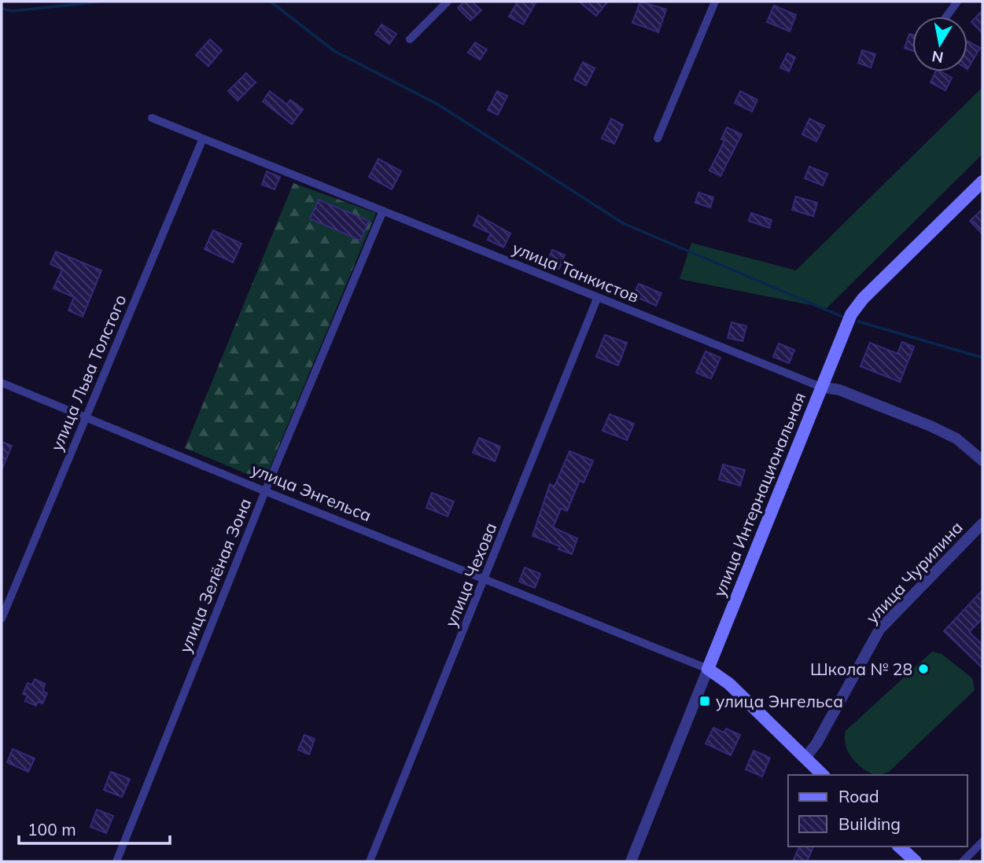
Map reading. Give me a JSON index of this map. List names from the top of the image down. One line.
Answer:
{"streets":{"main road":["улица Энгельса","улица Интернациональная"],"street":["улица Танкистов","улица Льва Толстого","улица Чурилина","улица Чехова","улица Зелёная Зона"]},"crossings":[["улица Танкистов","улица Льва Толстого"],["улица Танкистов","улица Интернациональная"],["улица Танкистов","улица Чехова"],["улица Танкистов","улица Зелёная Зона"],["улица Льва Толстого","улица Энгельса"],["улица Энгельса","улица Интернациональная"],["улица Энгельса","улица Чурилина"],["улица Энгельса","улица Чехова"],["улица Энгельса","улица Зелёная Зона"]],"places":{"other":["Школа № 28"],"transit":["улица Энгельса"]},"legend":["Road","Building"],"scale_bar":"100 m","north":"bottom"}
